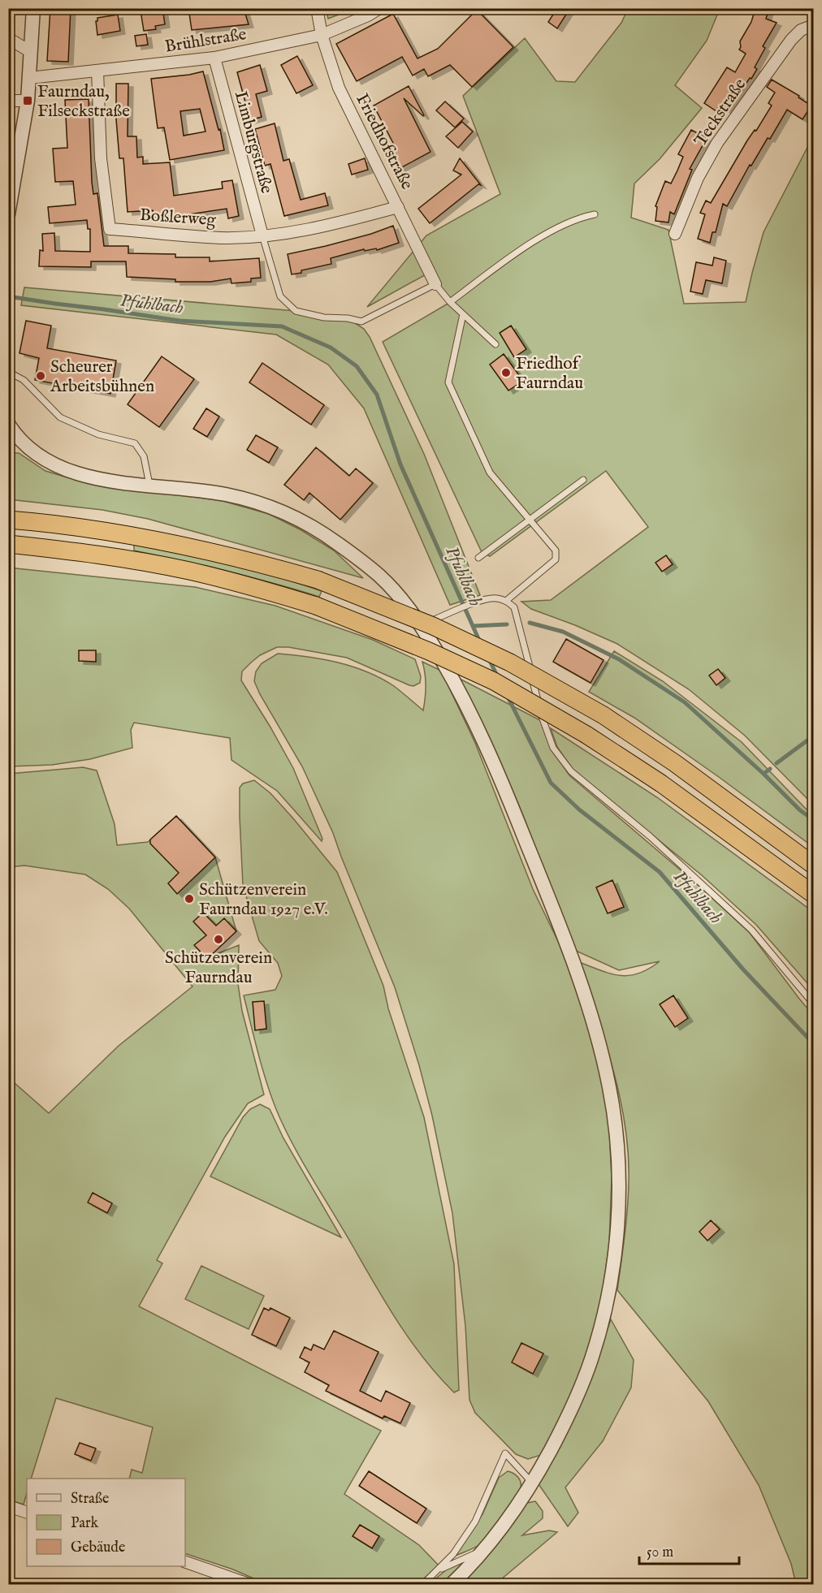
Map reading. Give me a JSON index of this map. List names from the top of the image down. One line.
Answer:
{"streets":{"street":["Brühlstraße","Teckstraße","Friedhofstraße","Limburgstraße","Boßlerweg"]},"crossings":[["Brühlstraße","Friedhofstraße"],["Brühlstraße","Limburgstraße"],["Brühlstraße","Boßlerweg"],["Friedhofstraße","Boßlerweg"],["Limburgstraße","Boßlerweg"]],"water":["Pfuhlbach"],"places":{"transit":["Faurndau, Filseckstraße"],"other":["Friedhof Faurndau","Scheurer Arbeitsbühnen","Schützenverein Faurndau 1927 e.V.","Schützenverein Faurndau"]},"legend":["Straße","Park","Gebäude"],"scale_bar":"50 m"}
